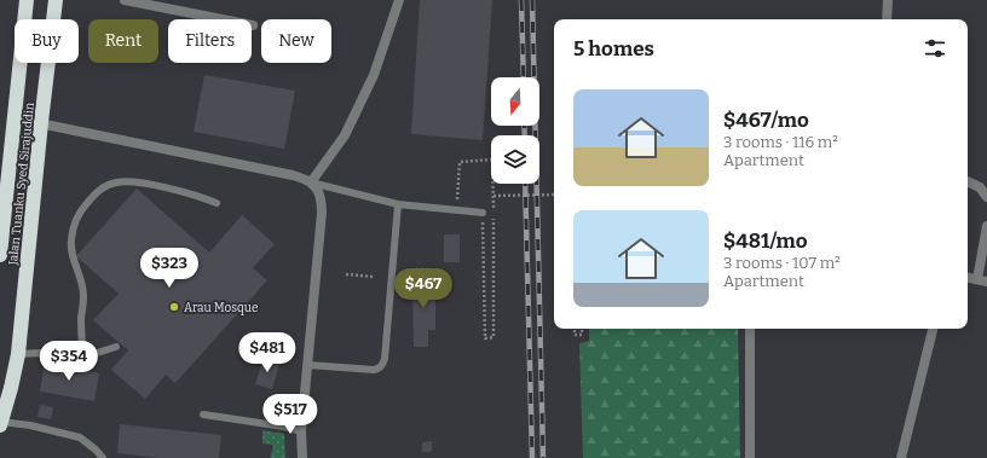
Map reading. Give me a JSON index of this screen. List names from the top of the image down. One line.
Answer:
{"streets":{"highway":["Jalan Tuanku Syed Sirajuddin"]},"places":["Arau Mosque"],"north":"bottom","page":{"chip":["Buy","Rent","Filters","New"],"heading":"5 homes","list":[{"name":"$467/mo","note":"3 rooms · 116 m² · Apartment"},{"name":"$481/mo","note":"3 rooms · 107 m² · Apartment"}],"price":["$323","$467","$481","$354","$517"]}}
